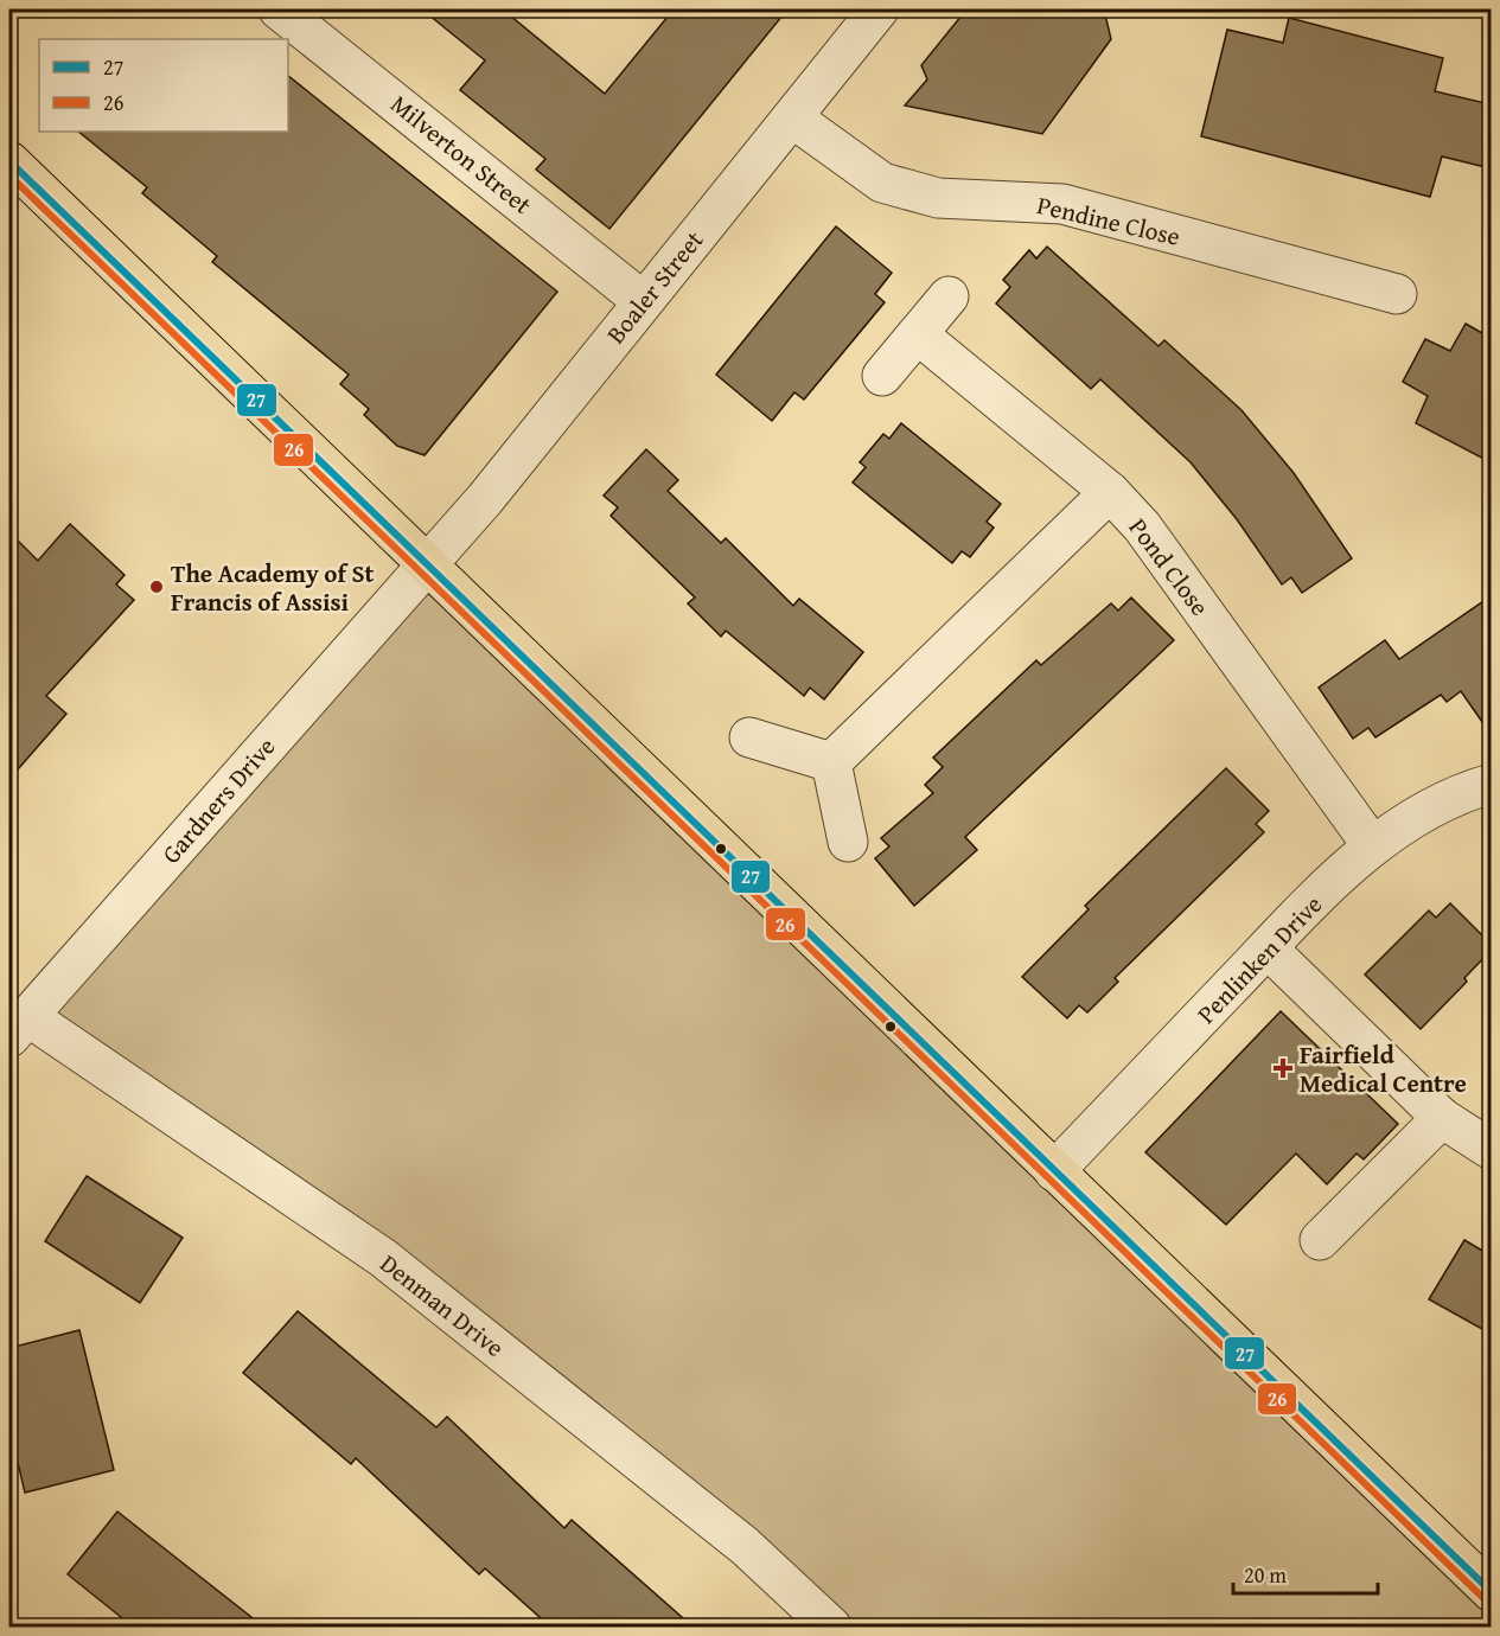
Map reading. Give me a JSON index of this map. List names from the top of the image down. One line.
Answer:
{"streets":{"street":["Milverton Street","Pendine Close","Boaler Street","Pond Close","Gardners Drive","Penlinken Drive","Denman Drive"]},"crossings":[["Milverton Street","Boaler Street"],["Pendine Close","Boaler Street"],["Boaler Street","Gardners Drive"],["Pond Close","Penlinken Drive"],["Gardners Drive","Denman Drive"]],"places":{"other":["The Academy of St Francis of Assisi"],"health":["Fairfield Medical Centre"]},"lines":["transit line 27","transit line 26"],"legend":["27","26"],"scale_bar":"20 m"}
